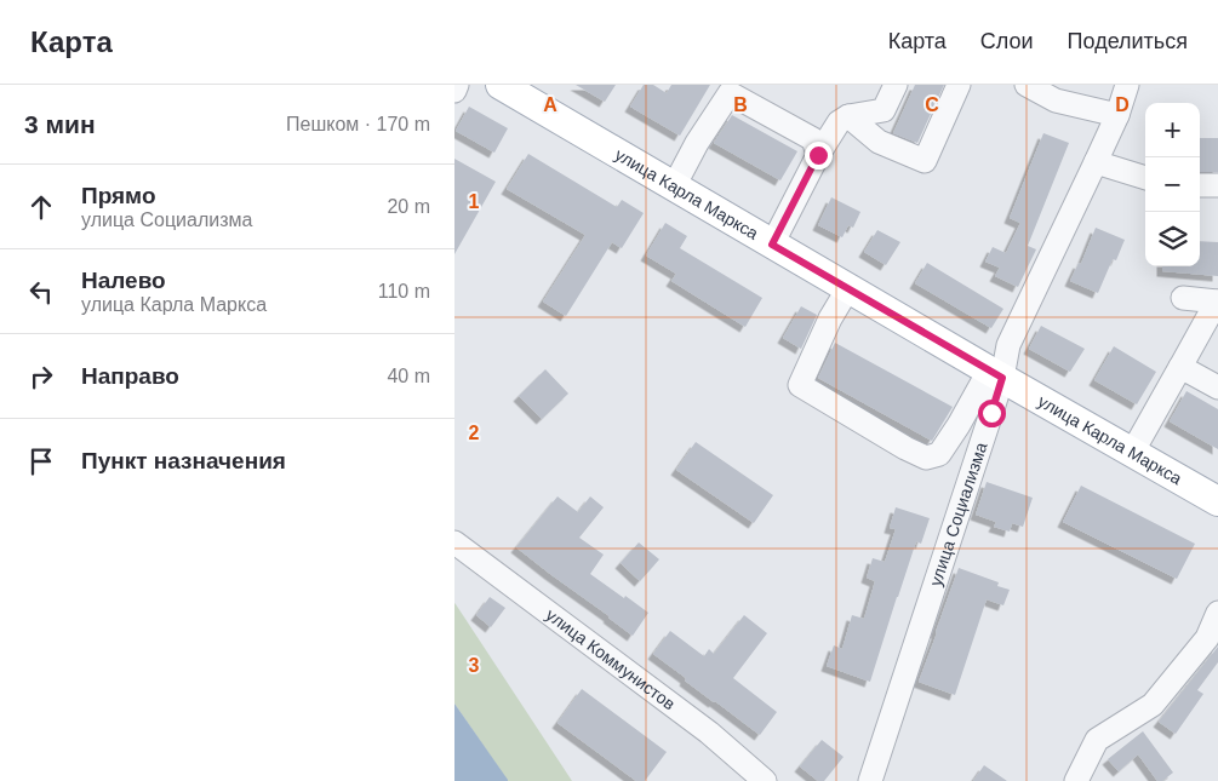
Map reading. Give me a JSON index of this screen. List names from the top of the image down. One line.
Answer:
{"streets":{"main road":["улица Карла Маркса"],"street":["улица Социализма","улица Коммунистов"]},"crossings":[["улица Карла Маркса","улица Социализма"]],"page":{"header":"Карта","nav":["Карта","Слои","Поделиться"],"heading":["3 мин","Пешком · 170 m"],"map_buttons":["+","−"],"list":[["Прямо","улица Социализма","20 m"],["Налево","улица Карла Маркса","110 m"],["Направо","40 m"],"Пункт назначения"]},"grid":{"columns":["A","B","C","D"],"rows":["1","2","3"]}}
